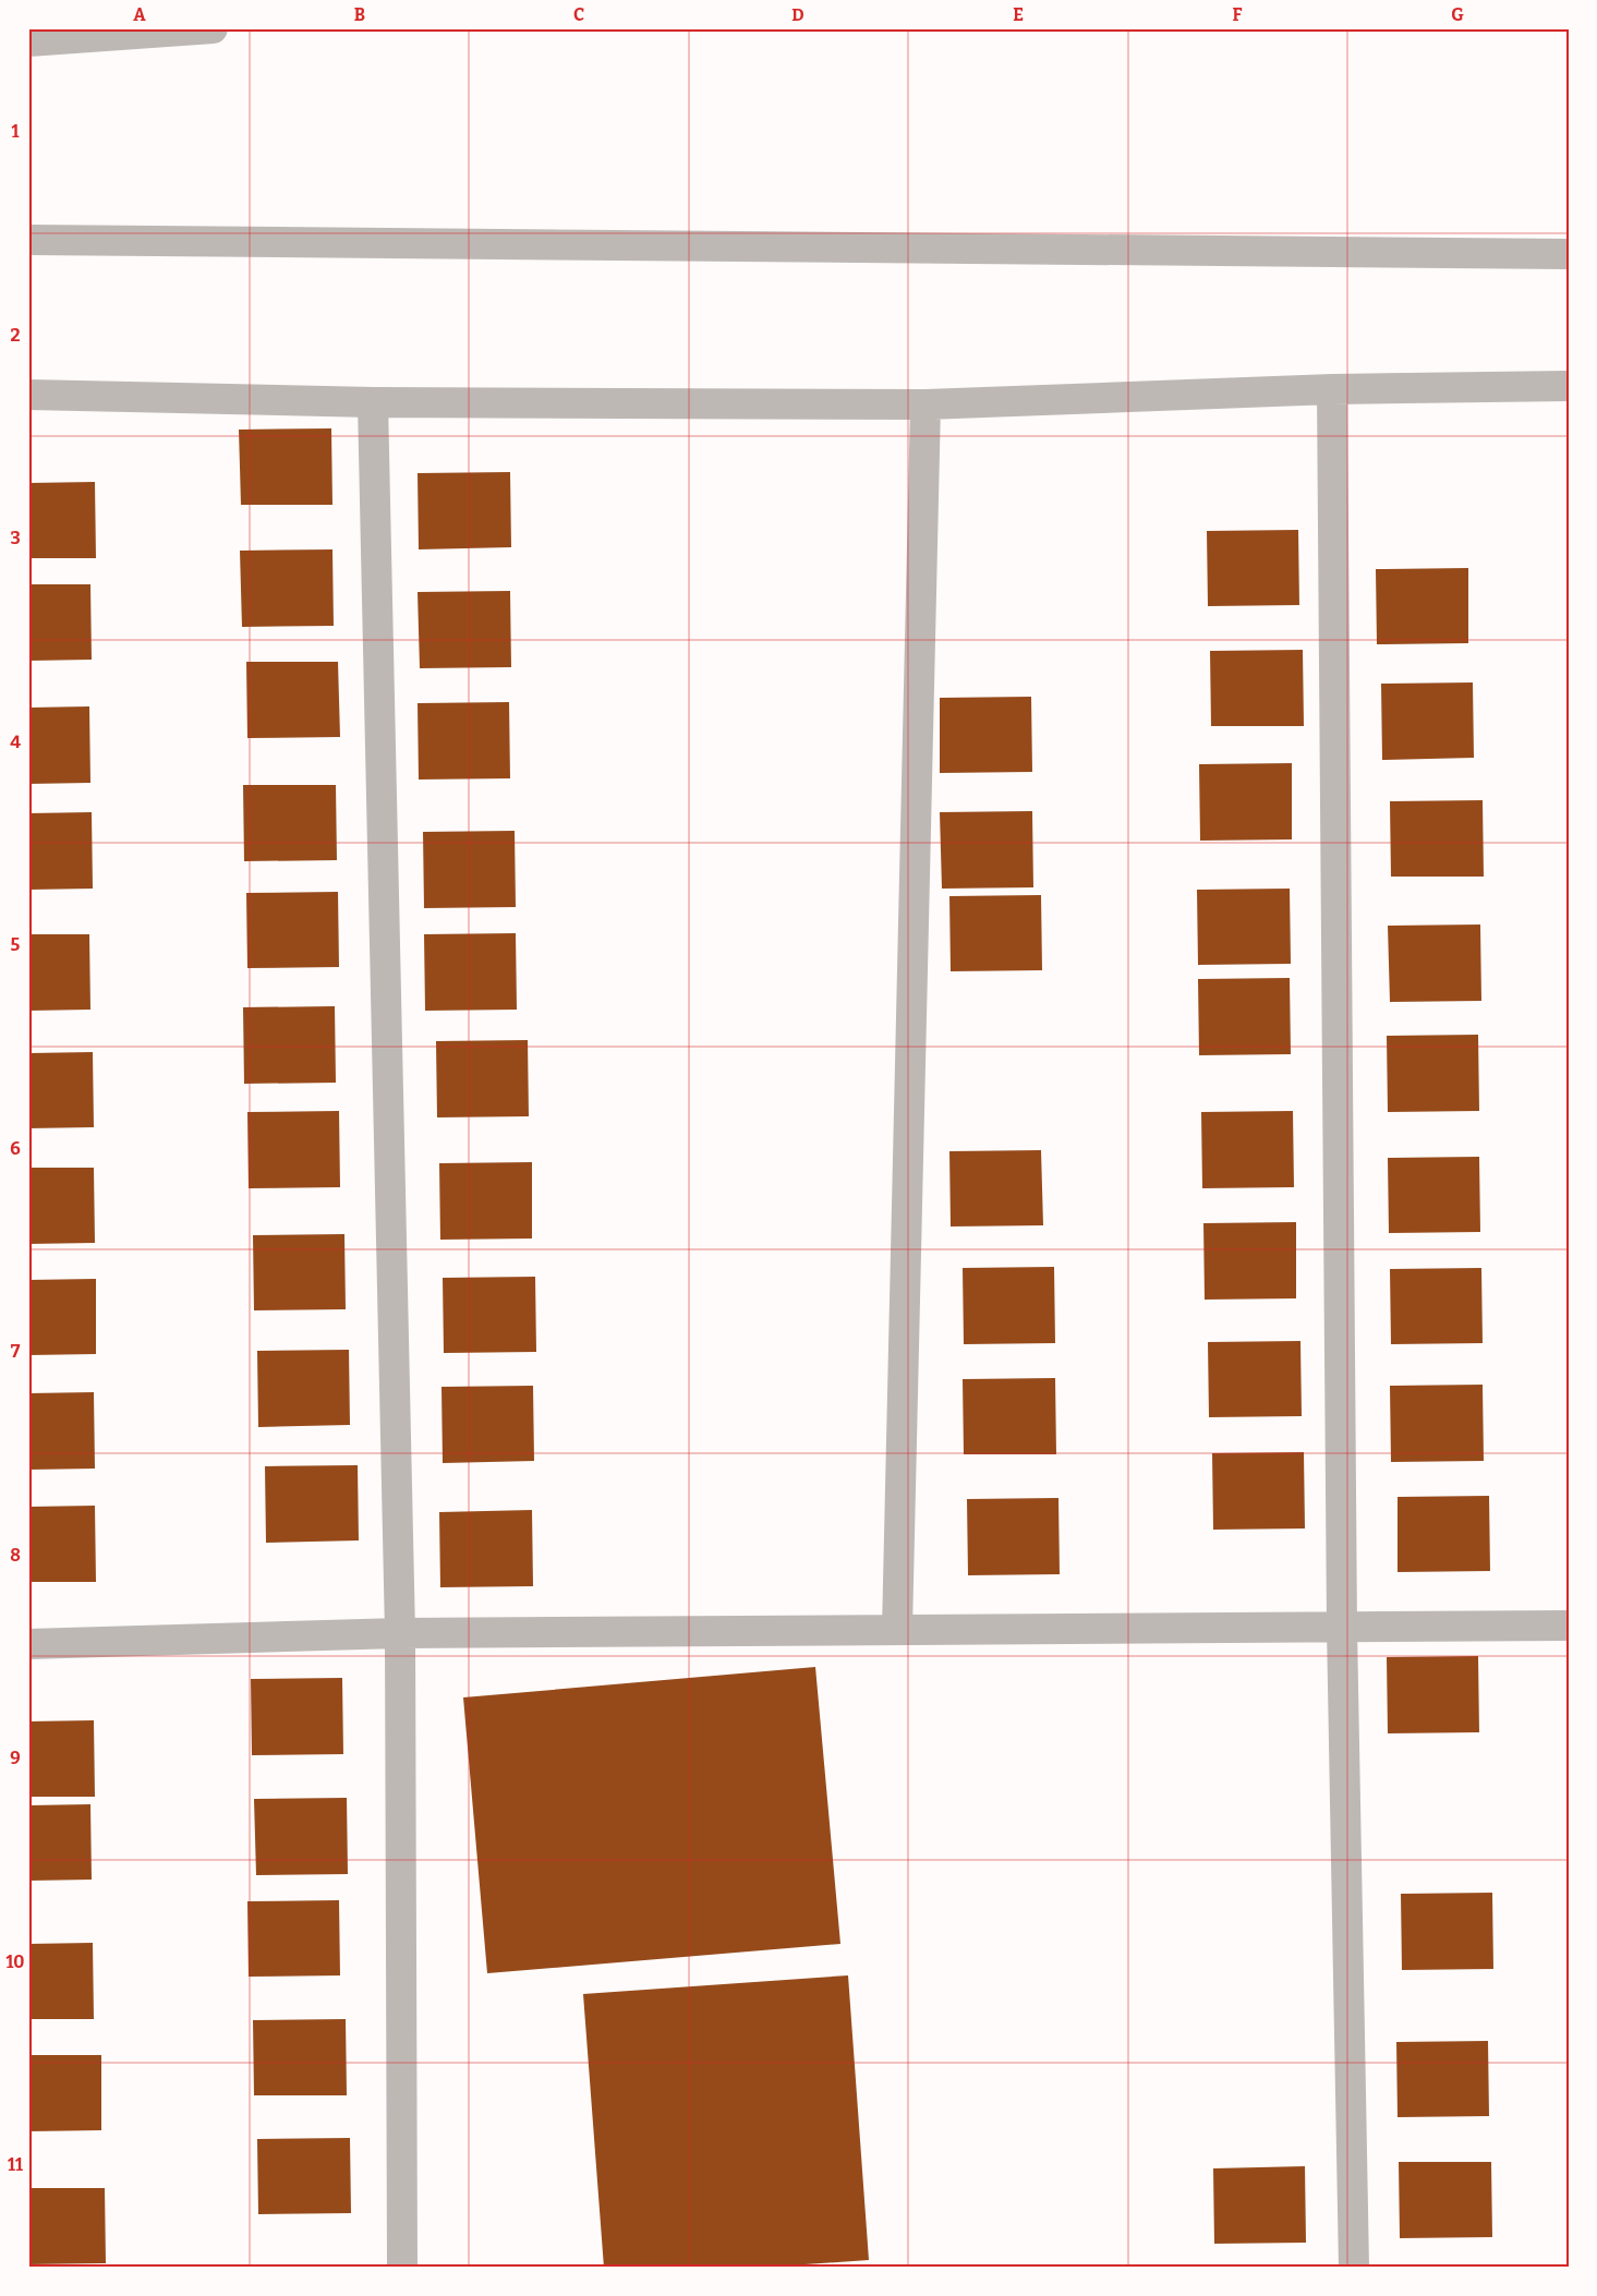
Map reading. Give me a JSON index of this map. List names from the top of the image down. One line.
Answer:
{"grid":{"columns":["A","B","C","D","E","F","G"],"rows":["1","2","3","4","5","6","7","8","9","10","11"]}}
